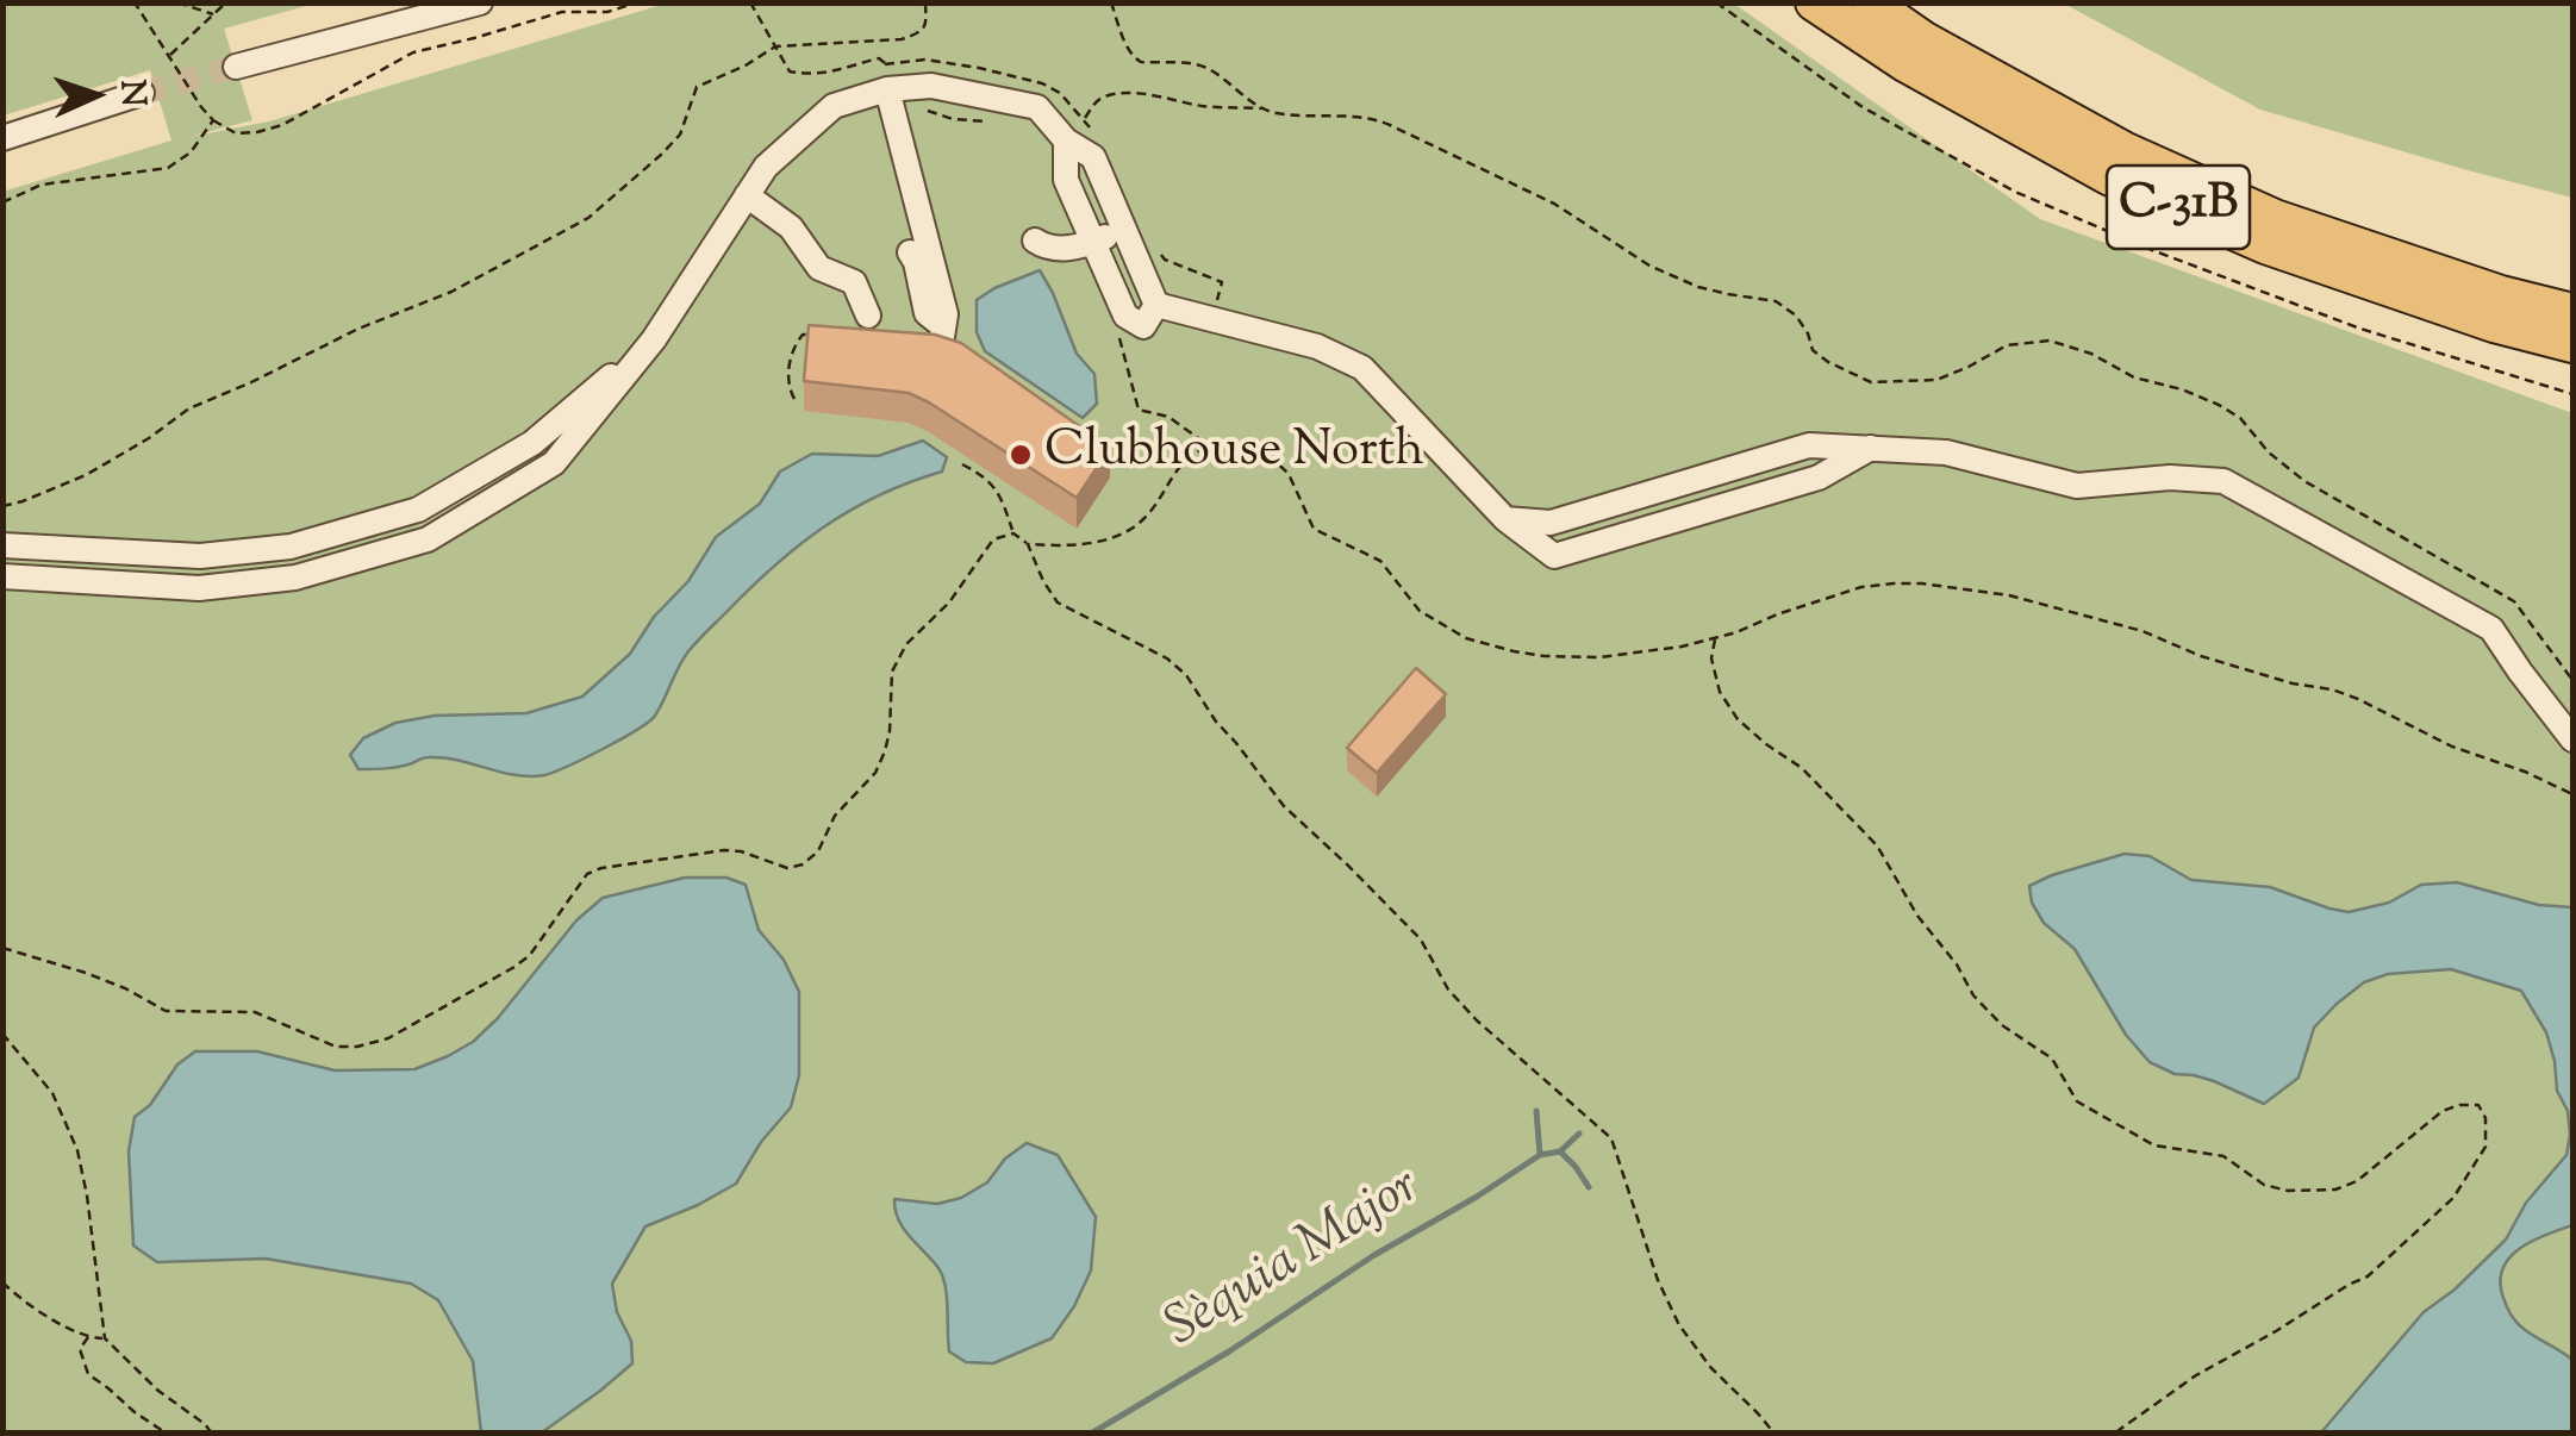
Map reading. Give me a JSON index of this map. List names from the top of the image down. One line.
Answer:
{"streets":{"highway":["C-31B"]},"water":["Sèquia Major"],"places":["Clubhouse North"],"north":"right"}
